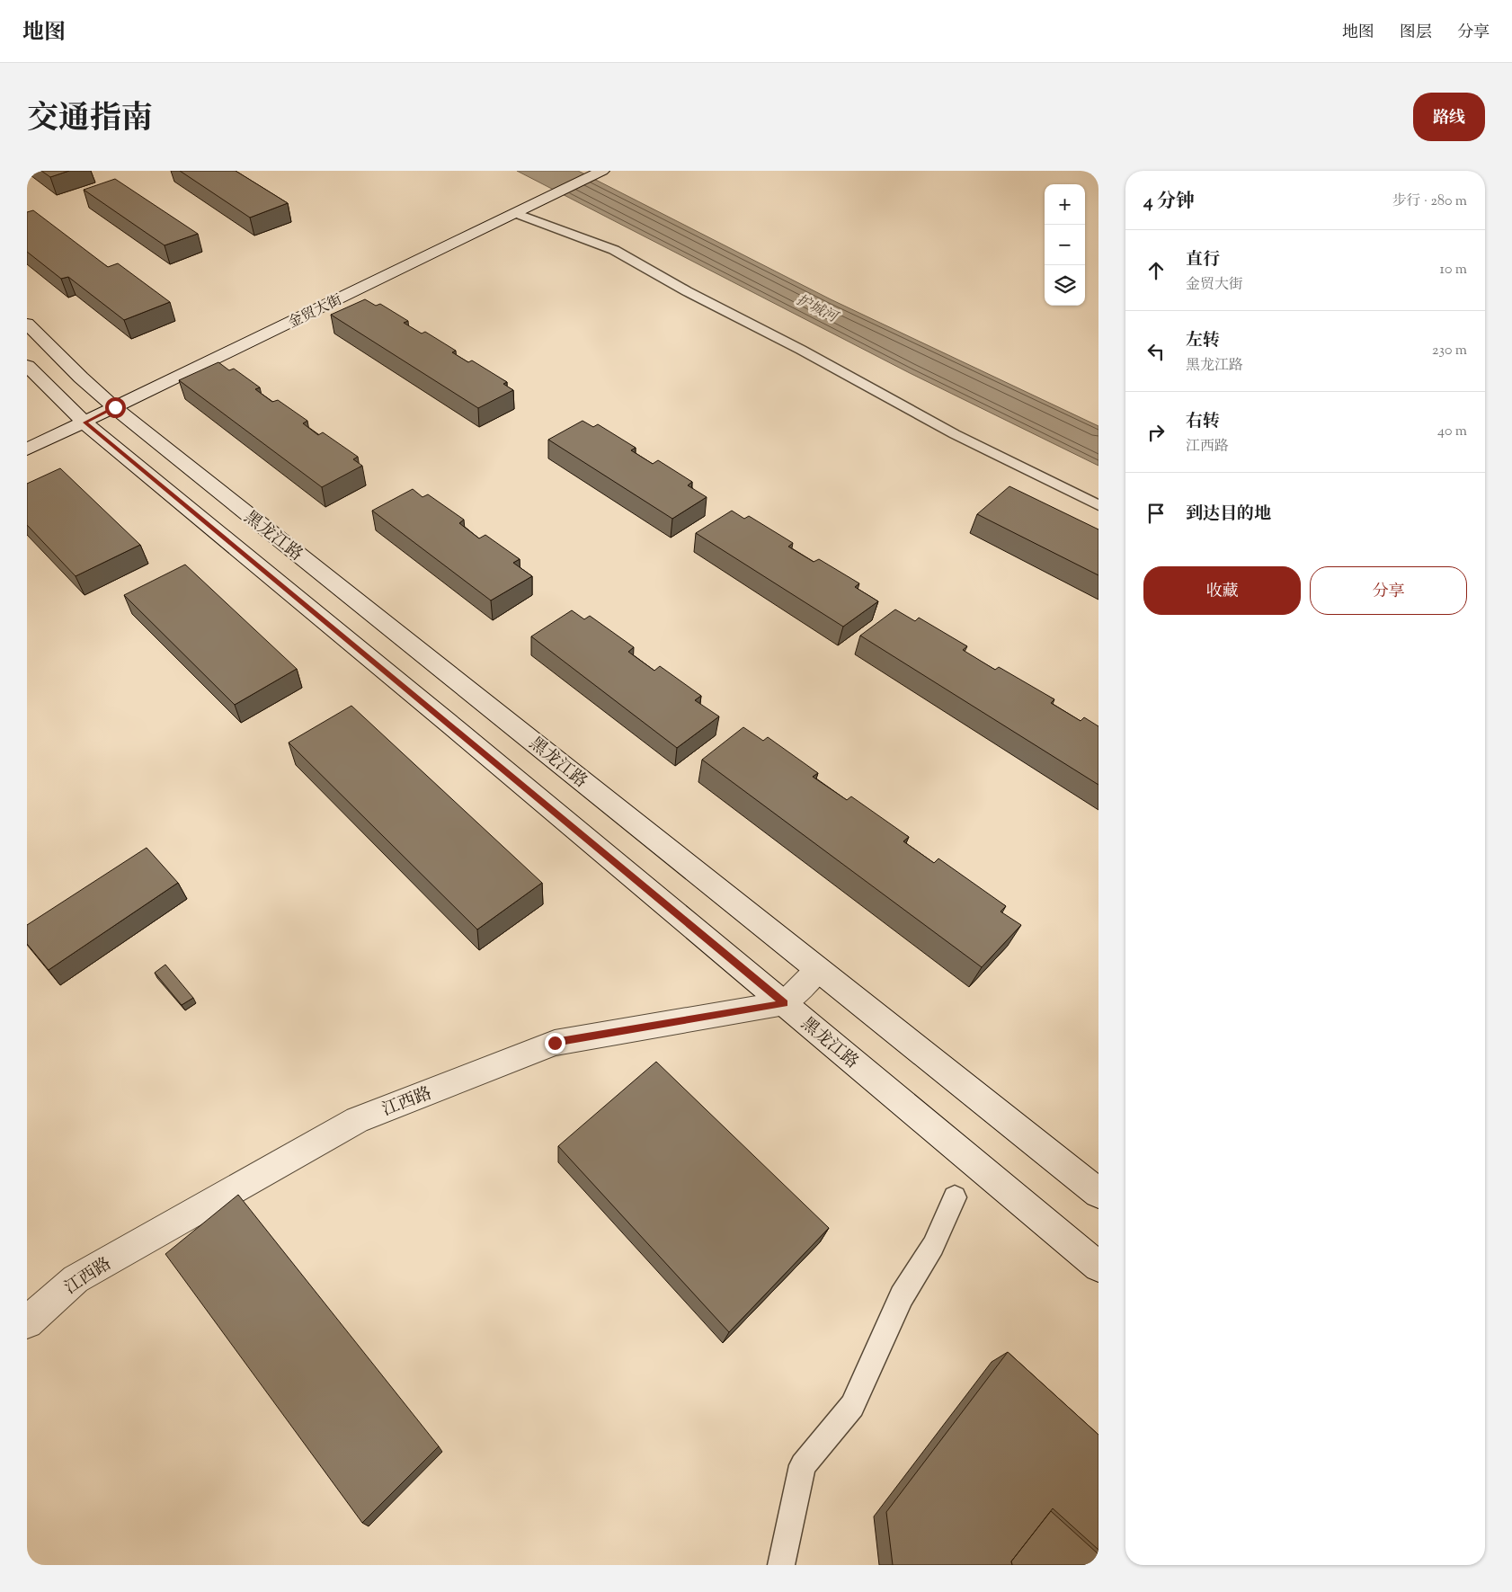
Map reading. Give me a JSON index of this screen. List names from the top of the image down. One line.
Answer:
{"streets":{"main road":["金贸大街","黑龙江路","江西路"]},"crossings":[["金贸大街","黑龙江路"],["黑龙江路","江西路"]],"water":["护城河"],"page":{"header":"地图","nav":["地图","图层","分享"],"title":"交通指南","buttons":["路线",["收藏","分享"]],"heading":["4 分钟","步行 · 280 m"],"map_buttons":["+","−"],"list":[["直行","金贸大街","10 m"],["左转","黑龙江路","230 m"],["右转","江西路","40 m"],"到达目的地"]}}
